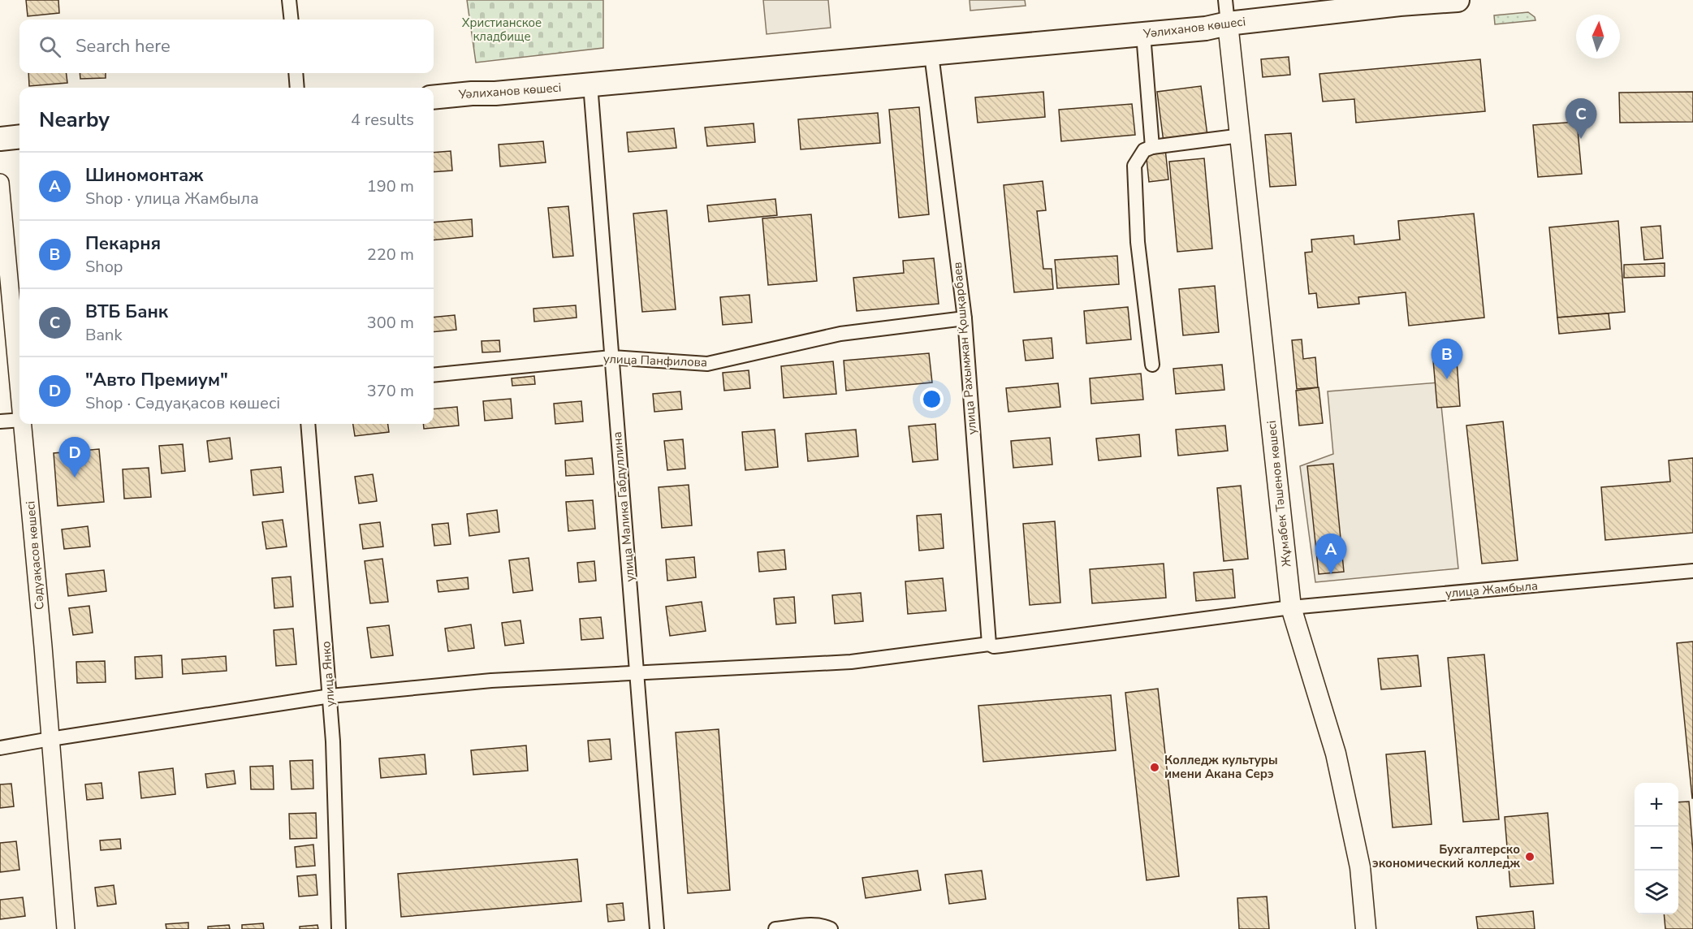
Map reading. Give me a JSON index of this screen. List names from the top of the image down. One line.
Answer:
{"streets":{"highway":["Уәлиханов көшесі"],"main road":["Жұмабек Тәшенов көшесі"],"street":["улица Рахымжан Қошқарбаев","улица Панфилова","улица Малика Габдуллина","Сәдуақасов көшесі","улица Жамбыла","улица Янко"]},"crossings":[["Уәлиханов көшесі","улица Рахымжан Қошқарбаев"],["Уәлиханов көшесі","Жұмабек Тәшенов көшесі"],["Уәлиханов көшесі","улица Малика Габдуллина"],["улица Рахымжан Қошқарбаев","улица Панфилова"],["улица Рахымжан Қошқарбаев","улица Жамбыла"],["улица Панфилова","улица Малика Габдуллина"],["Жұмабек Тәшенов көшесі","улица Жамбыла"],["улица Малика Габдуллина","улица Жамбыла"],["Сәдуақасов көшесі","улица Жамбыла"],["улица Жамбыла","улица Янко"]],"parks":["Христианское кладбище"],"places":["Колледж культуры имени Акана Серэ","Бухгалтерско экономический колледж"],"north":"top","page":{"search":"Search here","heading":["Nearby","4 results"],"pins":["C","B","D","A"],"list":[{"mark":"A","name":"Шиномонтаж","note":"Shop · улица Жамбыла","value":"190 m"},{"mark":"B","name":"Пекарня","note":"Shop","value":"220 m"},{"mark":"C","name":"ВТБ Банк","note":"Bank","value":"300 m"},{"mark":"D","name":"\"Авто Премиум\"","note":"Shop · Сәдуақасов көшесі","value":"370 m"}],"map_buttons":["+","−"]}}
